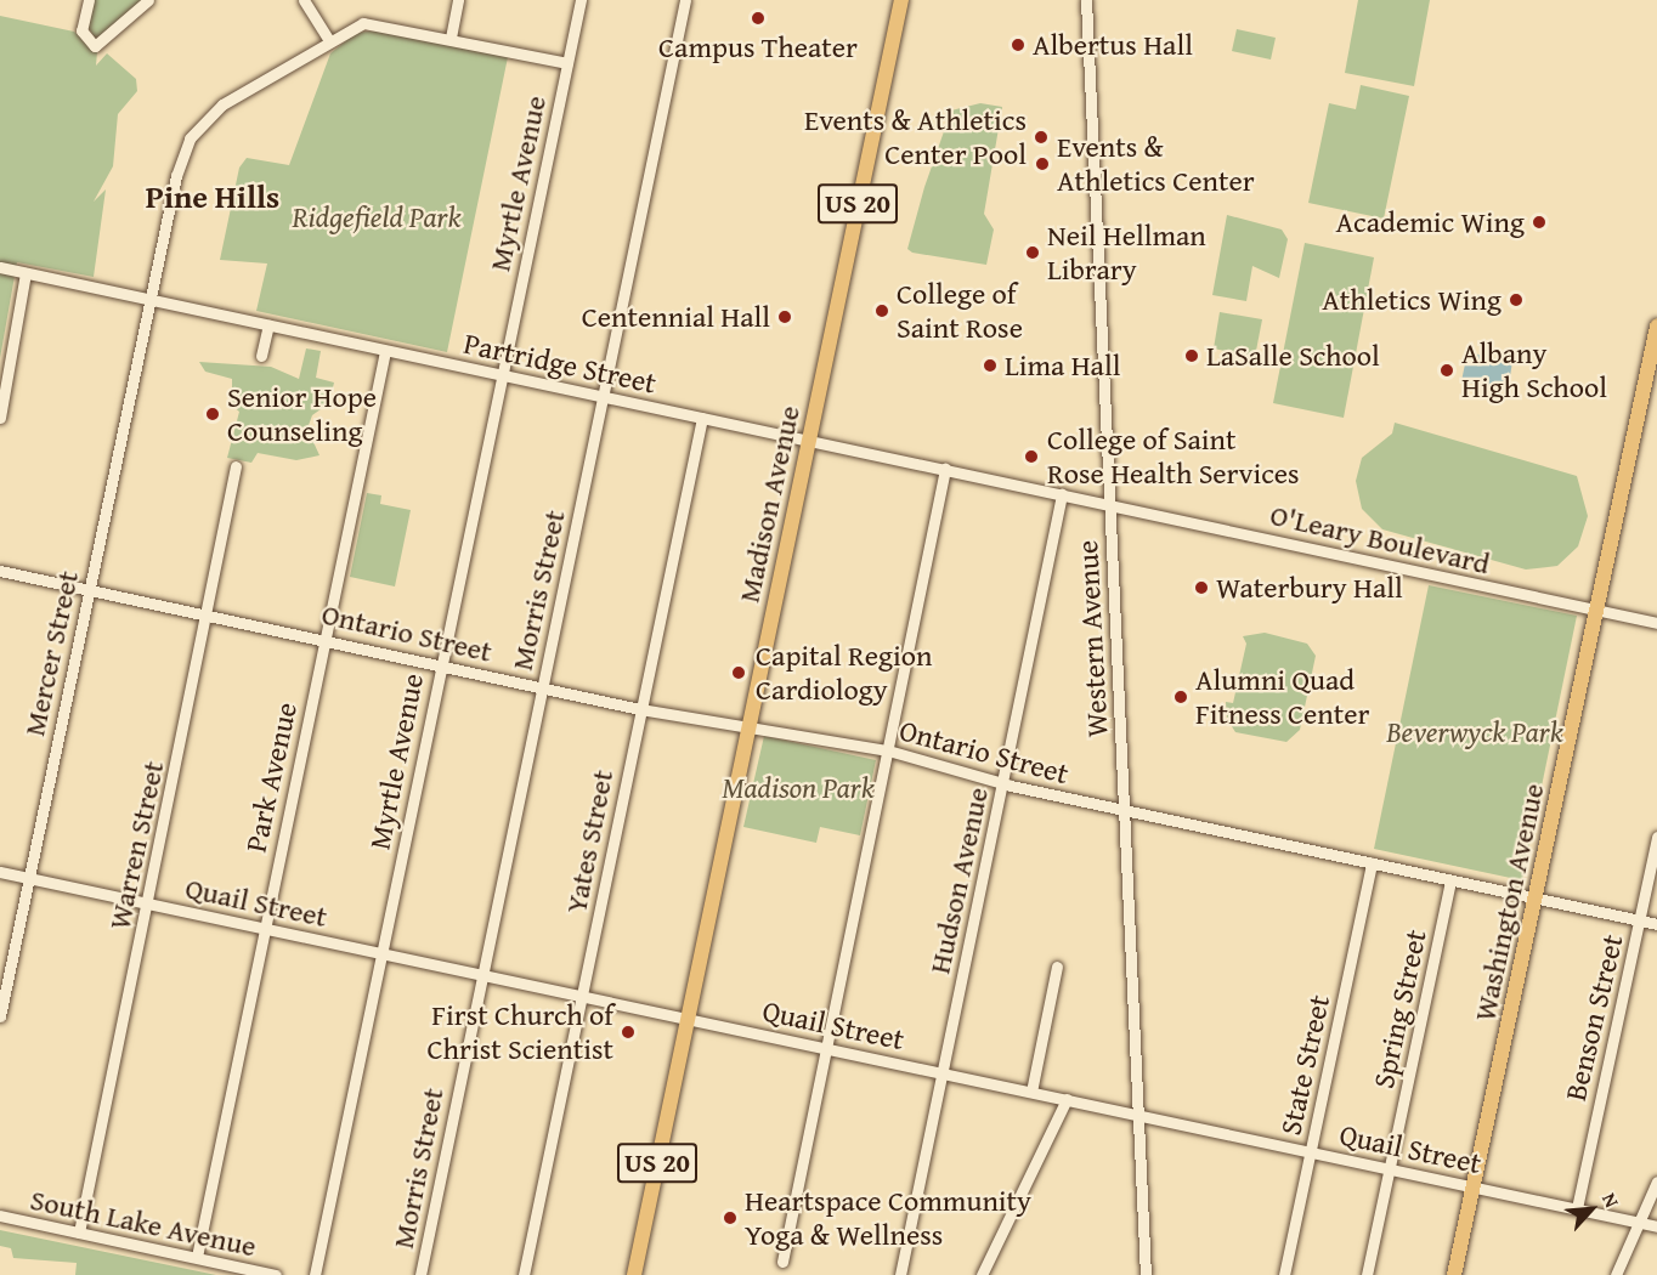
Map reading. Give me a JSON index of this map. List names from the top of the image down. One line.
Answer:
{"streets":{"main road":["US 20","Madison Avenue","Washington Avenue"],"street":["Myrtle Avenue","Partridge Street","O'Leary Boulevard","Morris Street","Ontario Street","Western Avenue","Mercer Street","Park Avenue","Yates Street","Warren Street","Hudson Avenue","Quail Street","Spring Street","Benson Street","State Street","South Lake Avenue"]},"crossings":[["Myrtle Avenue","Partridge Street"],["Myrtle Avenue","Ontario Street"],["Myrtle Avenue","Mercer Street"],["Myrtle Avenue","Quail Street"],["Partridge Street","Madison Avenue"],["Partridge Street","O'Leary Boulevard"],["Partridge Street","Morris Street"],["Partridge Street","Western Avenue"],["Partridge Street","Mercer Street"],["Partridge Street","Park Avenue"],["Partridge Street","Yates Street"],["Partridge Street","Hudson Avenue"],["Madison Avenue","Ontario Street"],["Madison Avenue","Quail Street"],["O'Leary Boulevard","Western Avenue"],["O'Leary Boulevard","Washington Avenue"],["Morris Street","Ontario Street"],["Morris Street","Quail Street"],["Ontario Street","Western Avenue"],["Ontario Street","Mercer Street"],["Ontario Street","Park Avenue"],["Ontario Street","Yates Street"],["Ontario Street","Warren Street"],["Ontario Street","Hudson Avenue"],["Ontario Street","Washington Avenue"],["Ontario Street","Spring Street"],["Ontario Street","Benson Street"],["Ontario Street","State Street"],["Western Avenue","Quail Street"],["Mercer Street","Quail Street"],["Park Avenue","Quail Street"],["Park Avenue","South Lake Avenue"],["Yates Street","Quail Street"],["Warren Street","Quail Street"],["Warren Street","South Lake Avenue"],["Hudson Avenue","Quail Street"],["Quail Street","Washington Avenue"],["Quail Street","Spring Street"],["Quail Street","Benson Street"],["Quail Street","State Street"]],"districts":["Pine Hills"],"parks":["Ridgefield Park","Beverwyck Park","Madison Park"],"places":["Campus Theater","Albertus Hall","Events & Athletics Center Pool","Events & Athletics Center","Academic Wing","Neil Hellman Library","Athletics Wing","College of Saint Rose","Centennial Hall","LaSalle School","Lima Hall","Albany High School","Senior Hope Counseling","College of Saint Rose Health Services","Waterbury Hall","Capital Region Cardiology","Alumni Quad Fitness Center","First Church of Christ Scientist","Heartspace Community Yoga & Wellness"],"north":"top right"}
